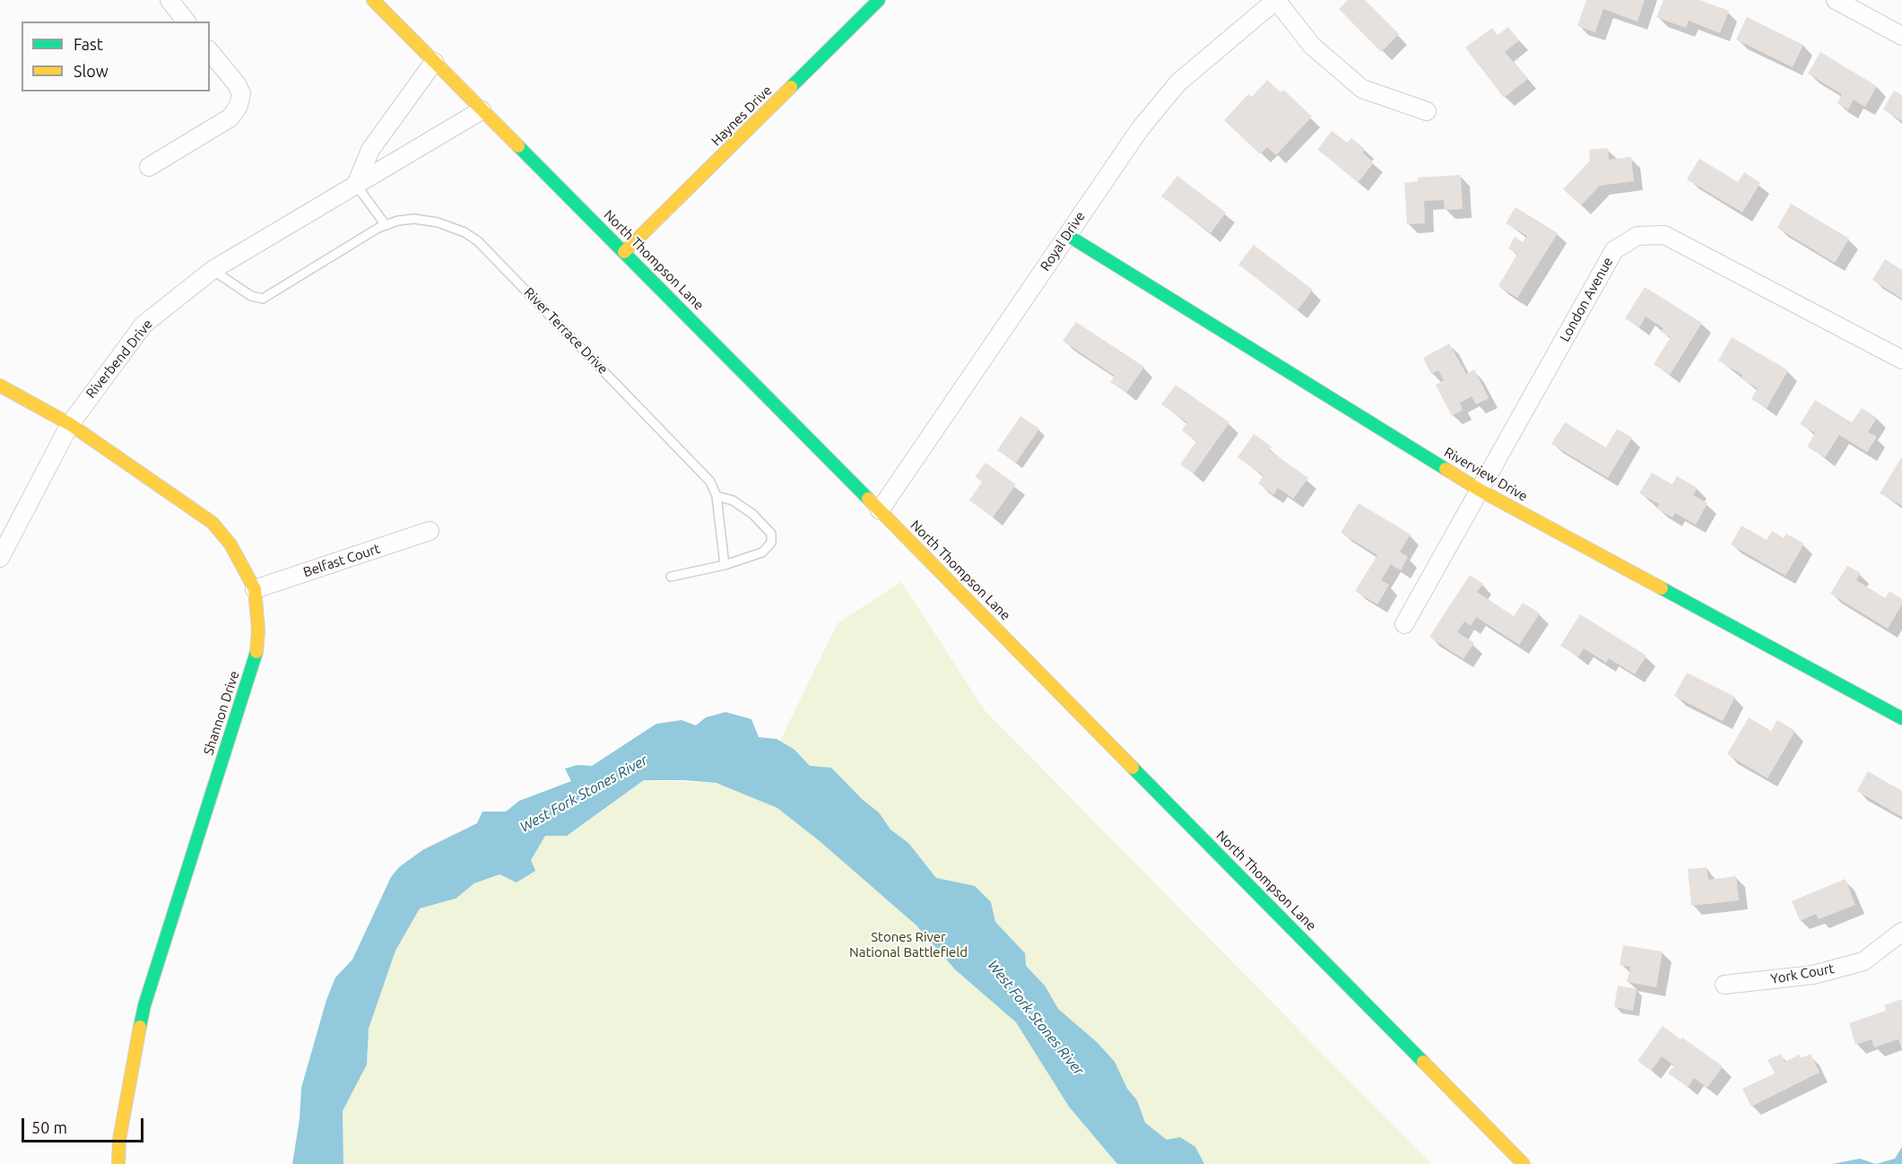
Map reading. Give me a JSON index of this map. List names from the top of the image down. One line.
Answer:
{"streets":{"street":["Haynes Drive","Royal Drive","North Thompson Lane","London Avenue","Riverbend Drive","Riverview Drive","Belfast Court","Shannon Drive","York Court"],"lane":["River Terrace Drive"]},"crossings":[["Haynes Drive","North Thompson Lane"],["Royal Drive","North Thompson Lane"],["Royal Drive","Riverview Drive"],["North Thompson Lane","Riverbend Drive"],["London Avenue","Riverview Drive"],["River Terrace Drive","Riverbend Drive"],["Riverbend Drive","Shannon Drive"],["Belfast Court","Shannon Drive"]],"water":["West Fork Stones River"],"parks":["Stones River National Battlefield"],"legend":["Fast","Slow"],"scale_bar":"50 m"}
